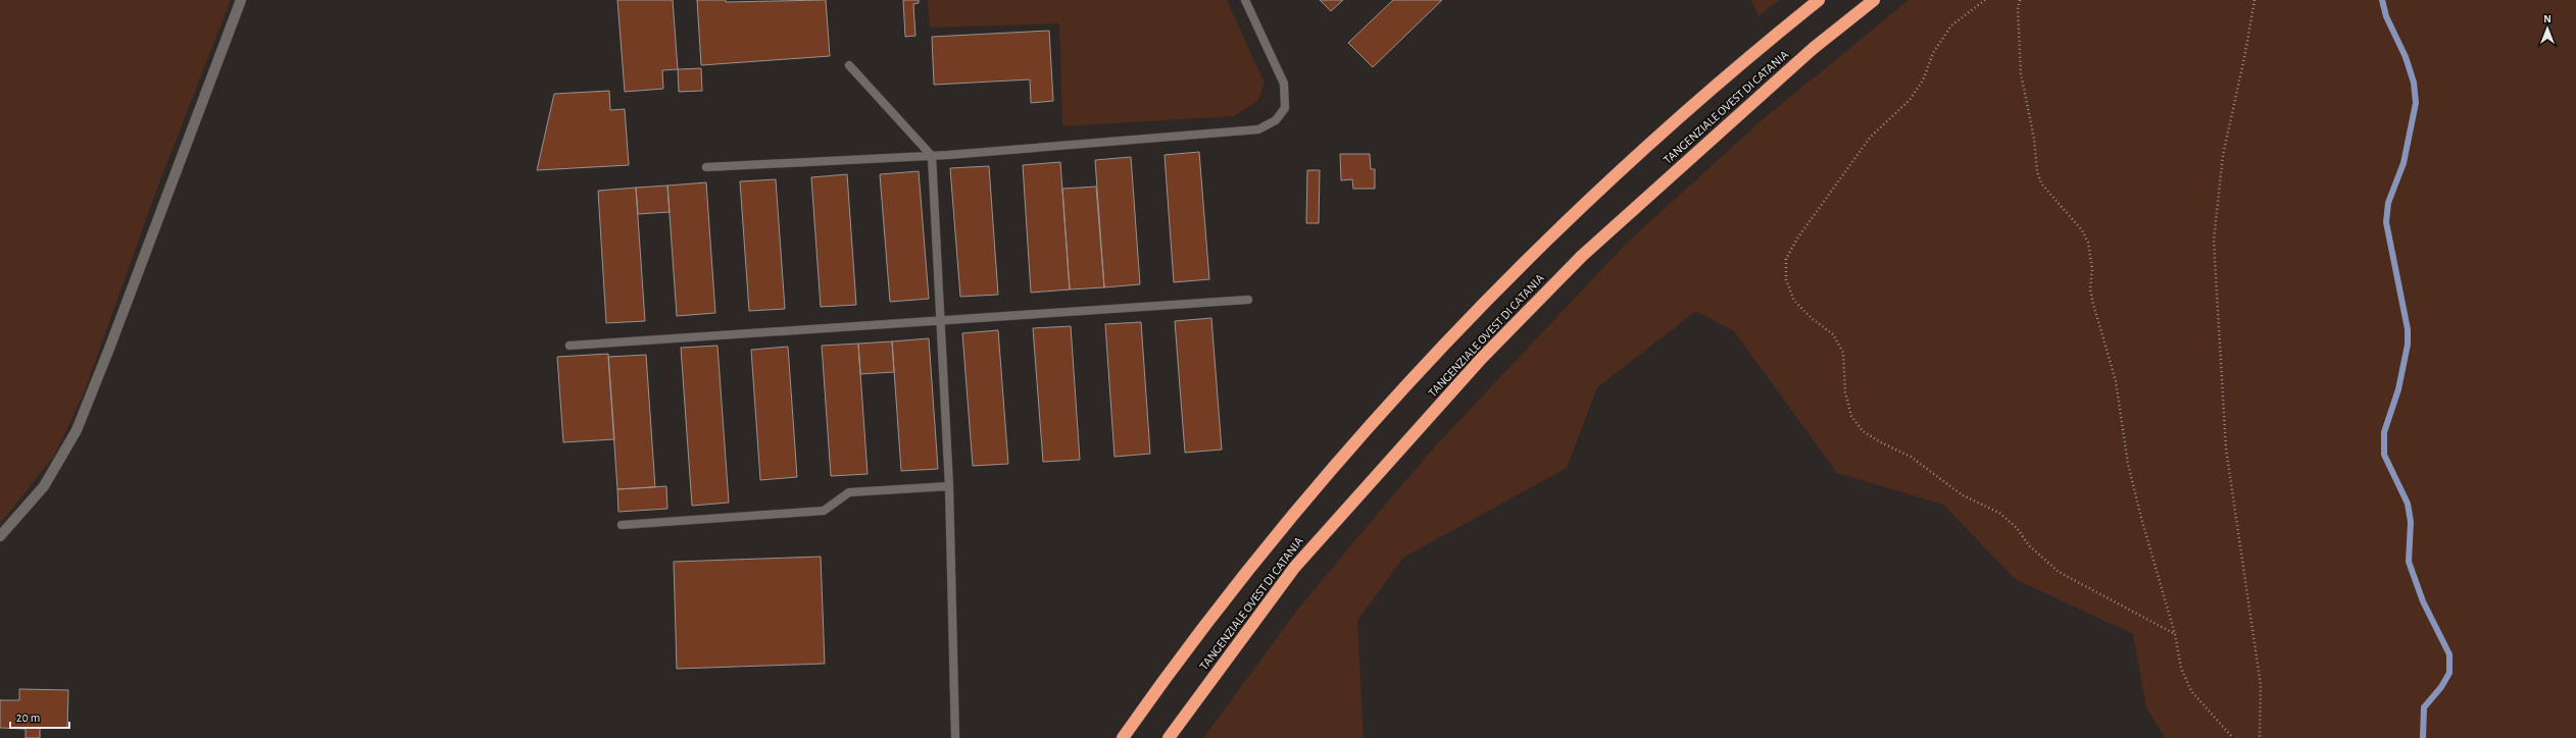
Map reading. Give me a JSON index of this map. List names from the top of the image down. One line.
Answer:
{"streets":{"highway":["TANGENZIALE OVEST DI CATANIA"]},"scale_bar":"20 m","north":"top"}
